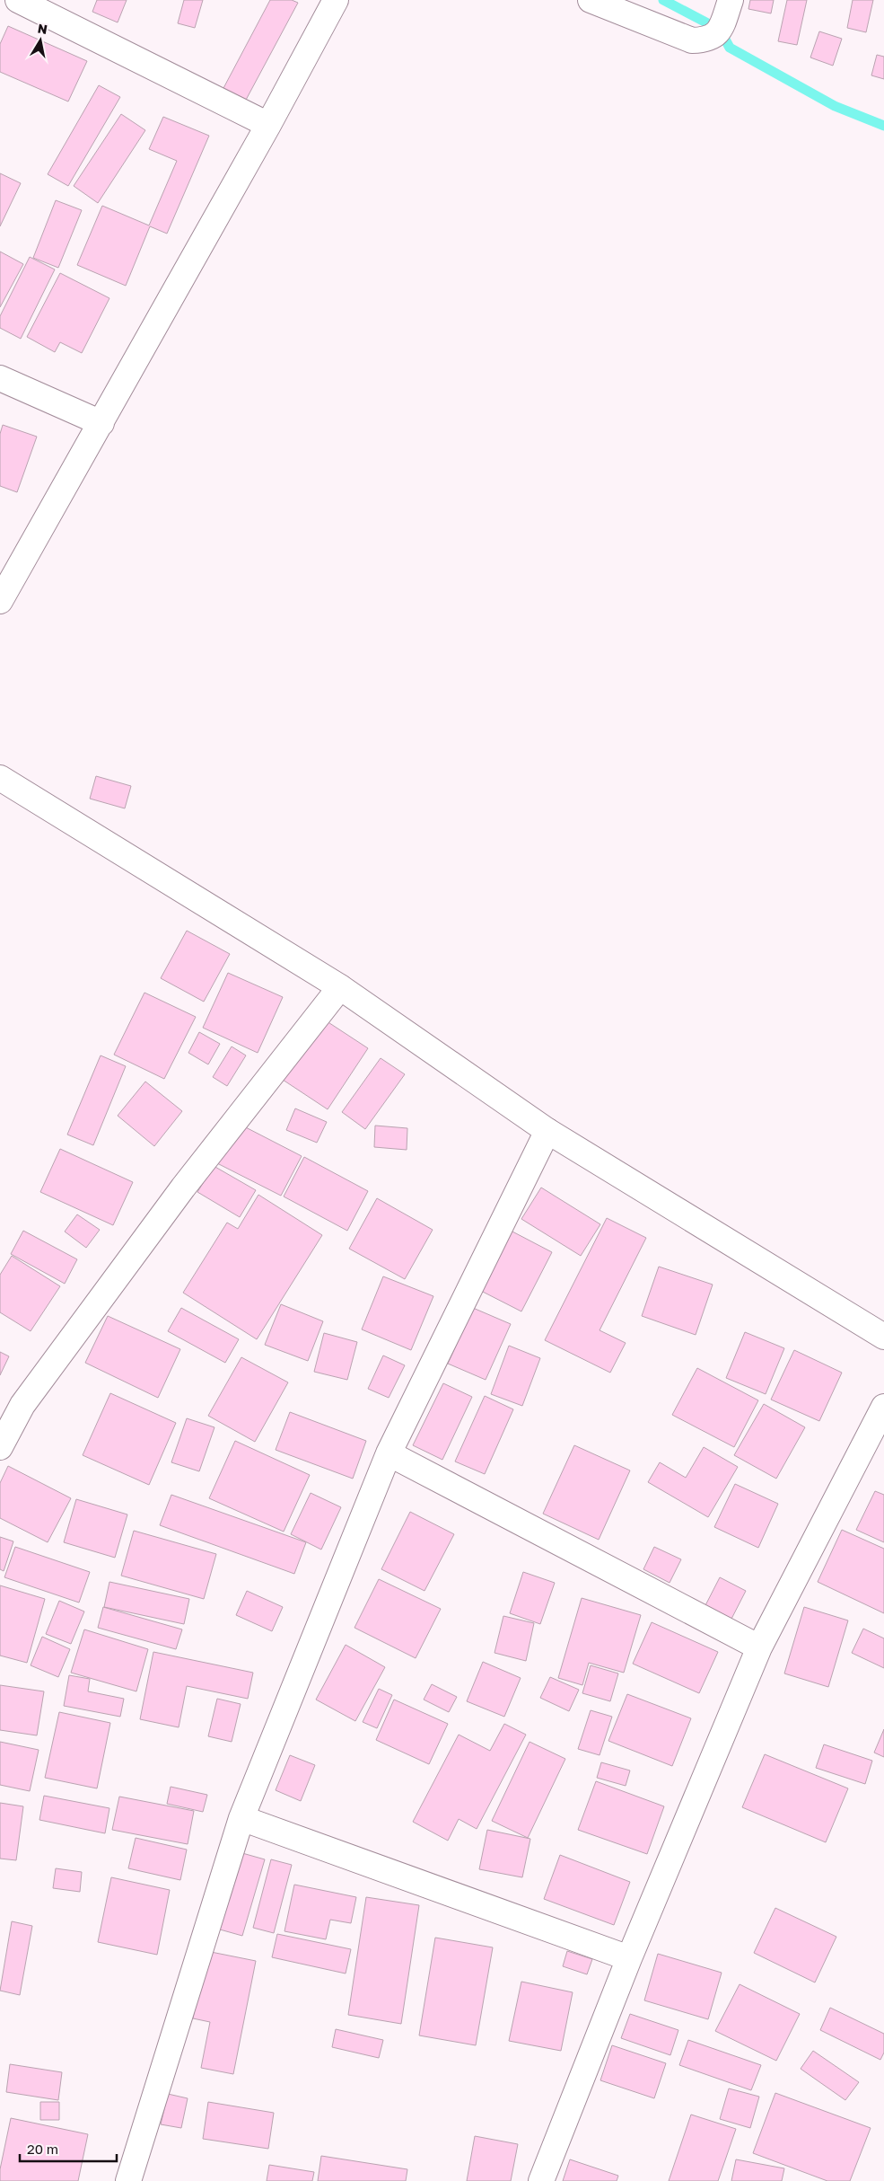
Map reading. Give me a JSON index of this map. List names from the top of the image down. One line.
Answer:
{"scale_bar":"20 m","north":"top"}
